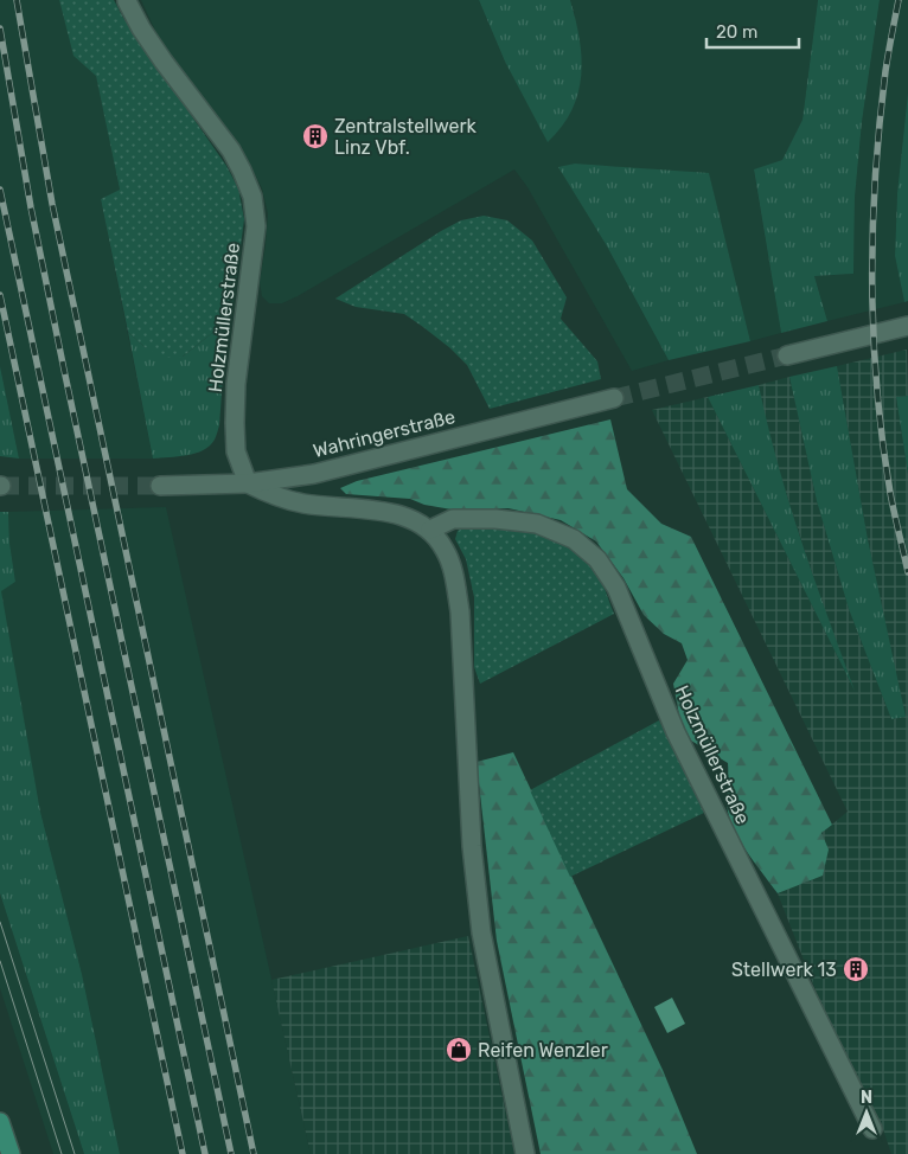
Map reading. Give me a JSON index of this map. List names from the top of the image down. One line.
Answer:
{"streets":{"street":["Holzmüllerstraße","Wahringerstraße"]},"crossings":[["Holzmüllerstraße","Wahringerstraße"]],"places":{"building":["Zentralstellwerk Linz Vbf.","Stellwerk 13"],"shop":["Reifen Wenzler"]},"scale_bar":"20 m","north":"top"}
